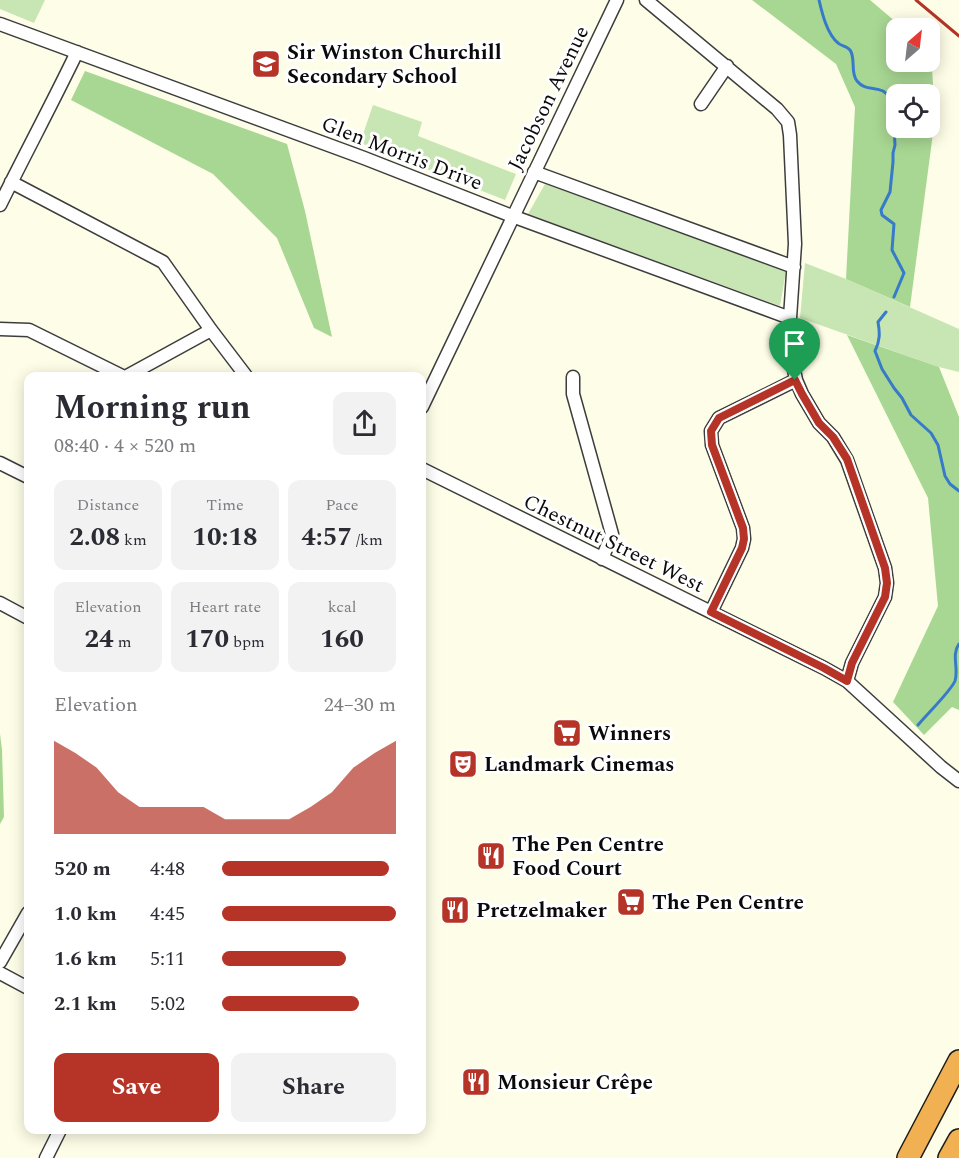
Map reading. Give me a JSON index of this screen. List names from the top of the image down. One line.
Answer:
{"streets":{"street":["Jacobson Avenue","Glen Morris Drive","Chestnut Street West"]},"crossings":[["Jacobson Avenue","Glen Morris Drive"]],"places":{"school or university":["Sir Winston Churchill Secondary School"],"supermarket":["Winners","The Pen Centre"],"theatre":["Landmark Cinemas"],"restaurant":["The Pen Centre Food Court","Pretzelmaker","Monsieur Crêpe"]},"north":"top right","page":{"heading":["Morning run","08:40 · 4 × 520 m"],"stats":[["Distance","2.08 km"],["Time","10:18"],["Pace","4:57 /km"],["Elevation","24 m"],["Heart rate","170 bpm"],["kcal","160"]],"chart":["Elevation","24–30 m"],"list":[{"name":"520 m","note":"4:48"},{"name":"1.0 km","note":"4:45"},{"name":"1.6 km","note":"5:11"},{"name":"2.1 km","note":"5:02"}],"buttons":["Save","Share"]}}
